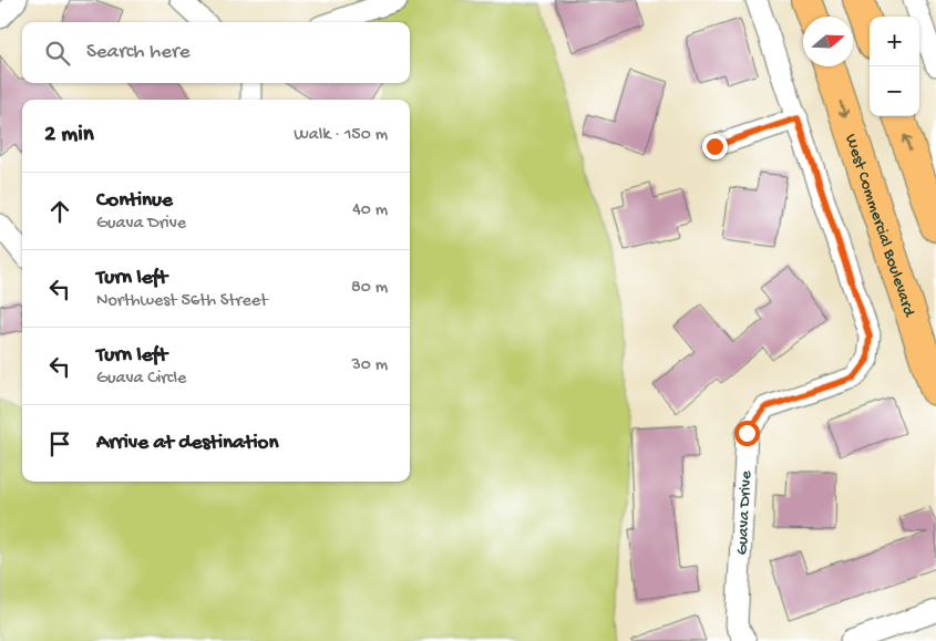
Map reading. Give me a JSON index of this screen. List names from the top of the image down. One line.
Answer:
{"streets":{"highway":["West Commercial Boulevard"],"street":["Guava Drive"]},"north":"right","page":{"map_buttons":["+","−"],"search":"Search here","heading":["2 min","Walk · 150 m"],"list":[["Continue","Guava Drive","40 m"],["Turn left","Northwest 56th Street","80 m"],["Turn left","Guava Circle","30 m"],"Arrive at destination"]}}
